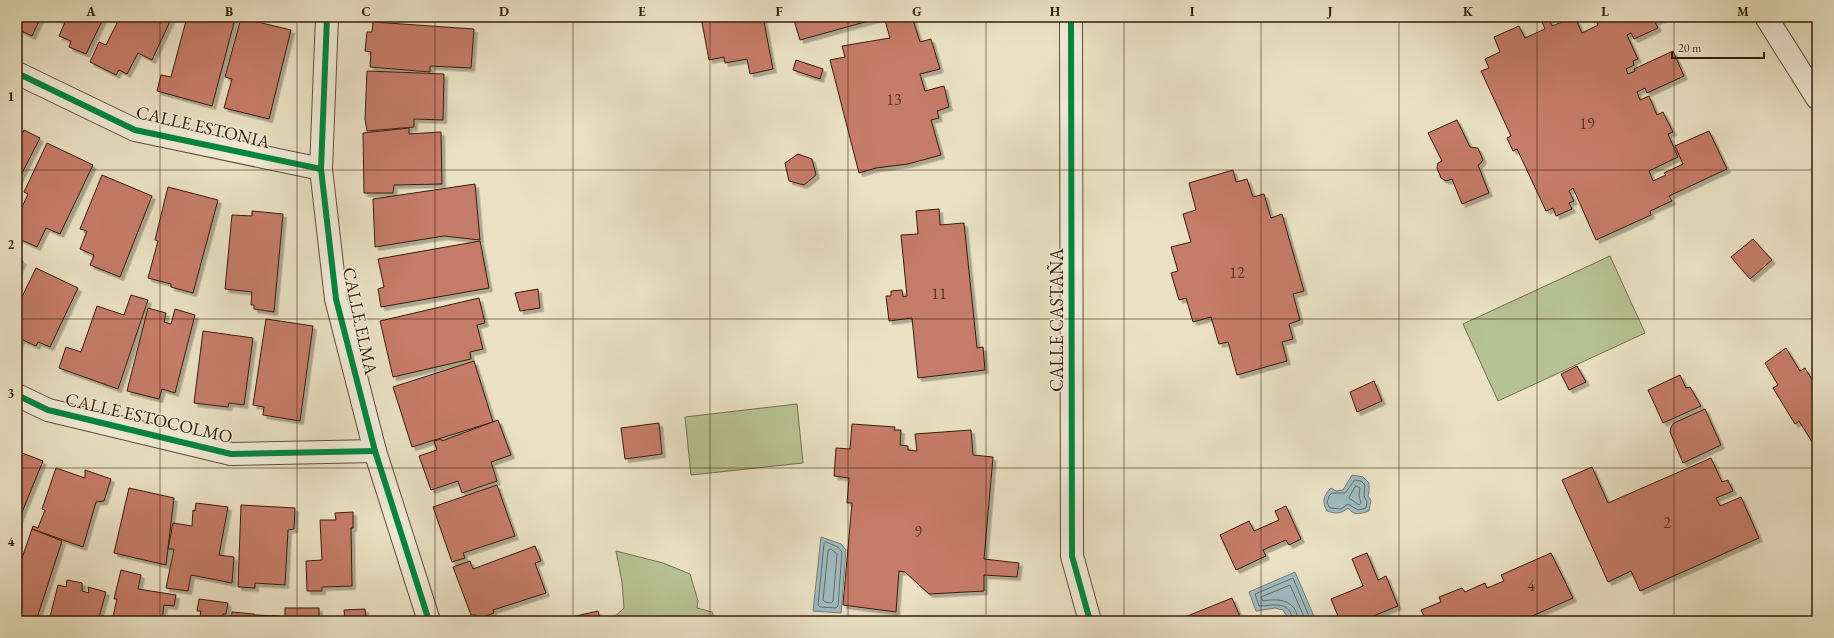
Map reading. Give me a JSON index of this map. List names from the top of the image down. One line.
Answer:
{"streets":{"street":["CALLE ESTONIA","CALLE CASTAÑA","CALLE ELMA","CALLE ESTOCOLMO"]},"crossings":[["CALLE ESTONIA","CALLE ELMA"],["CALLE ELMA","CALLE ESTOCOLMO"]],"house_numbers":["13","19","12","11","2","9","4"],"scale_bar":"20 m","grid":{"columns":["A","B","C","D","E","F","G","H","I","J","K","L","M"],"rows":["1","2","3","4"]}}
